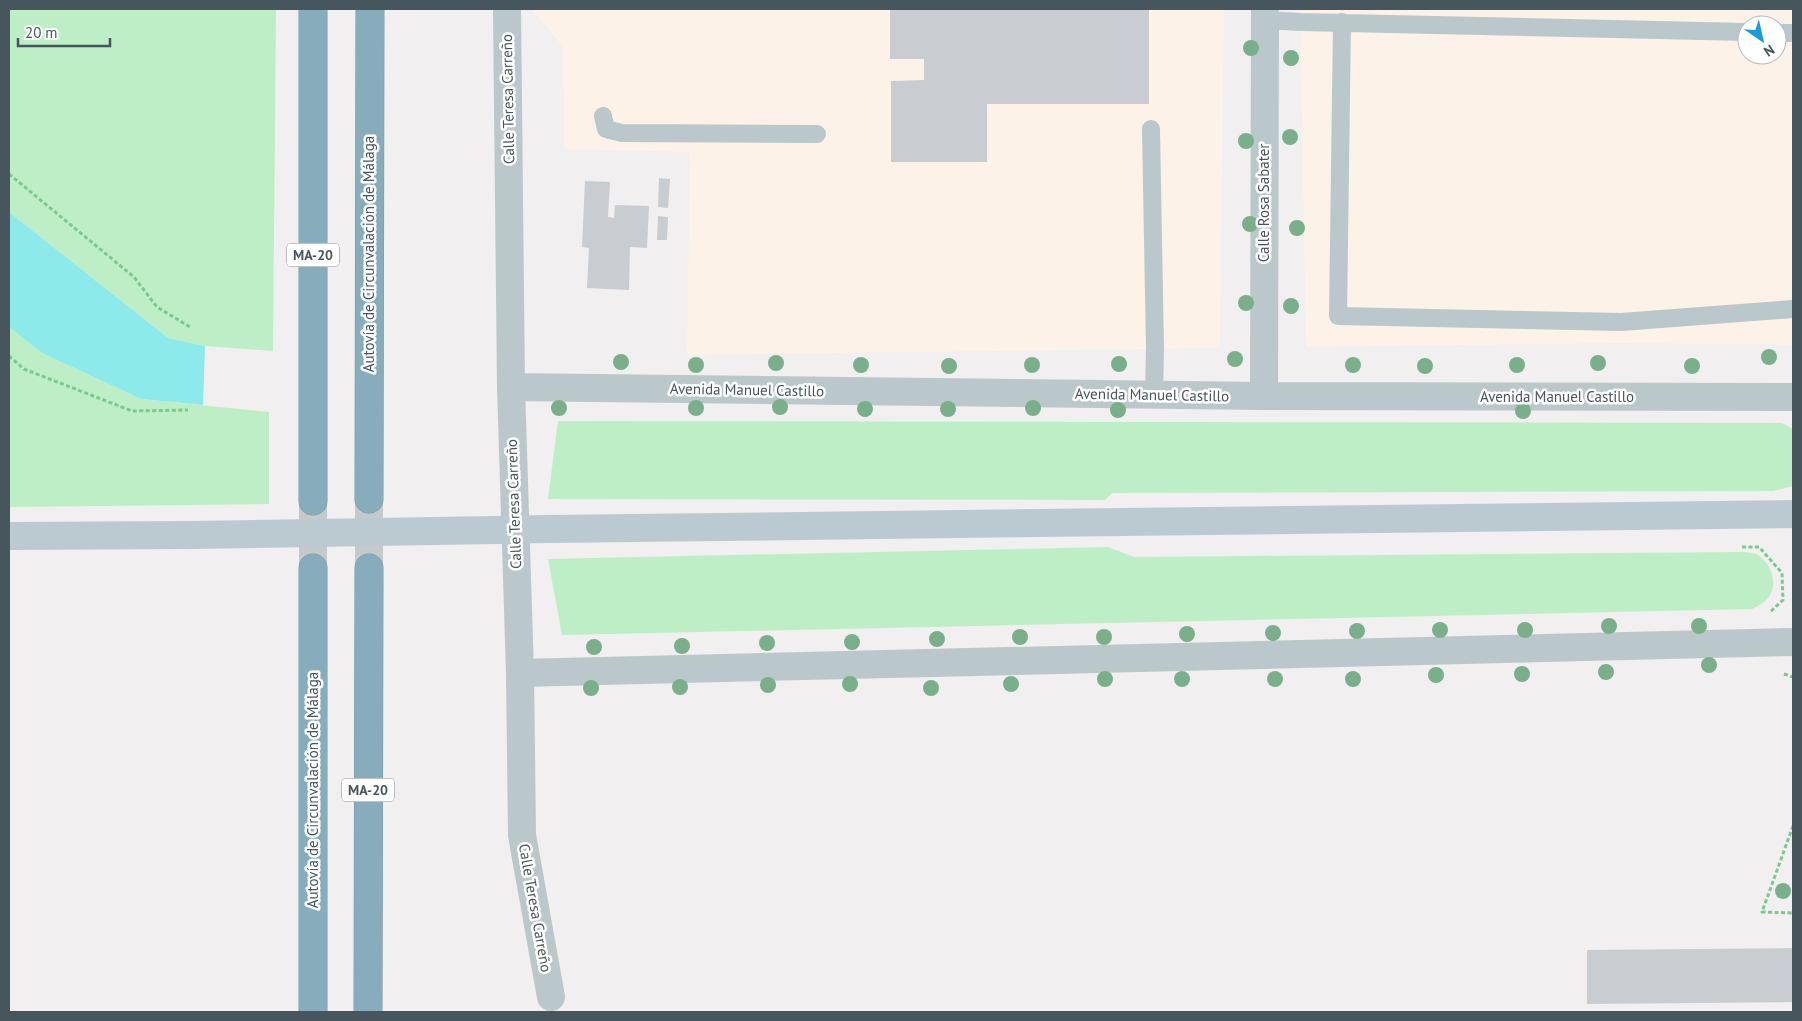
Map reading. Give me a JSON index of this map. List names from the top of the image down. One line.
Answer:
{"streets":{"highway":["Autovía de Circunvalación de Málaga","MA-20"],"street":["Calle Teresa Carreño","Calle Rosa Sabater","Avenida Manuel Castillo"]},"crossings":[["Calle Teresa Carreño","Avenida Manuel Castillo"],["Calle Rosa Sabater","Avenida Manuel Castillo"]],"scale_bar":"20 m","north":"bottom right"}
